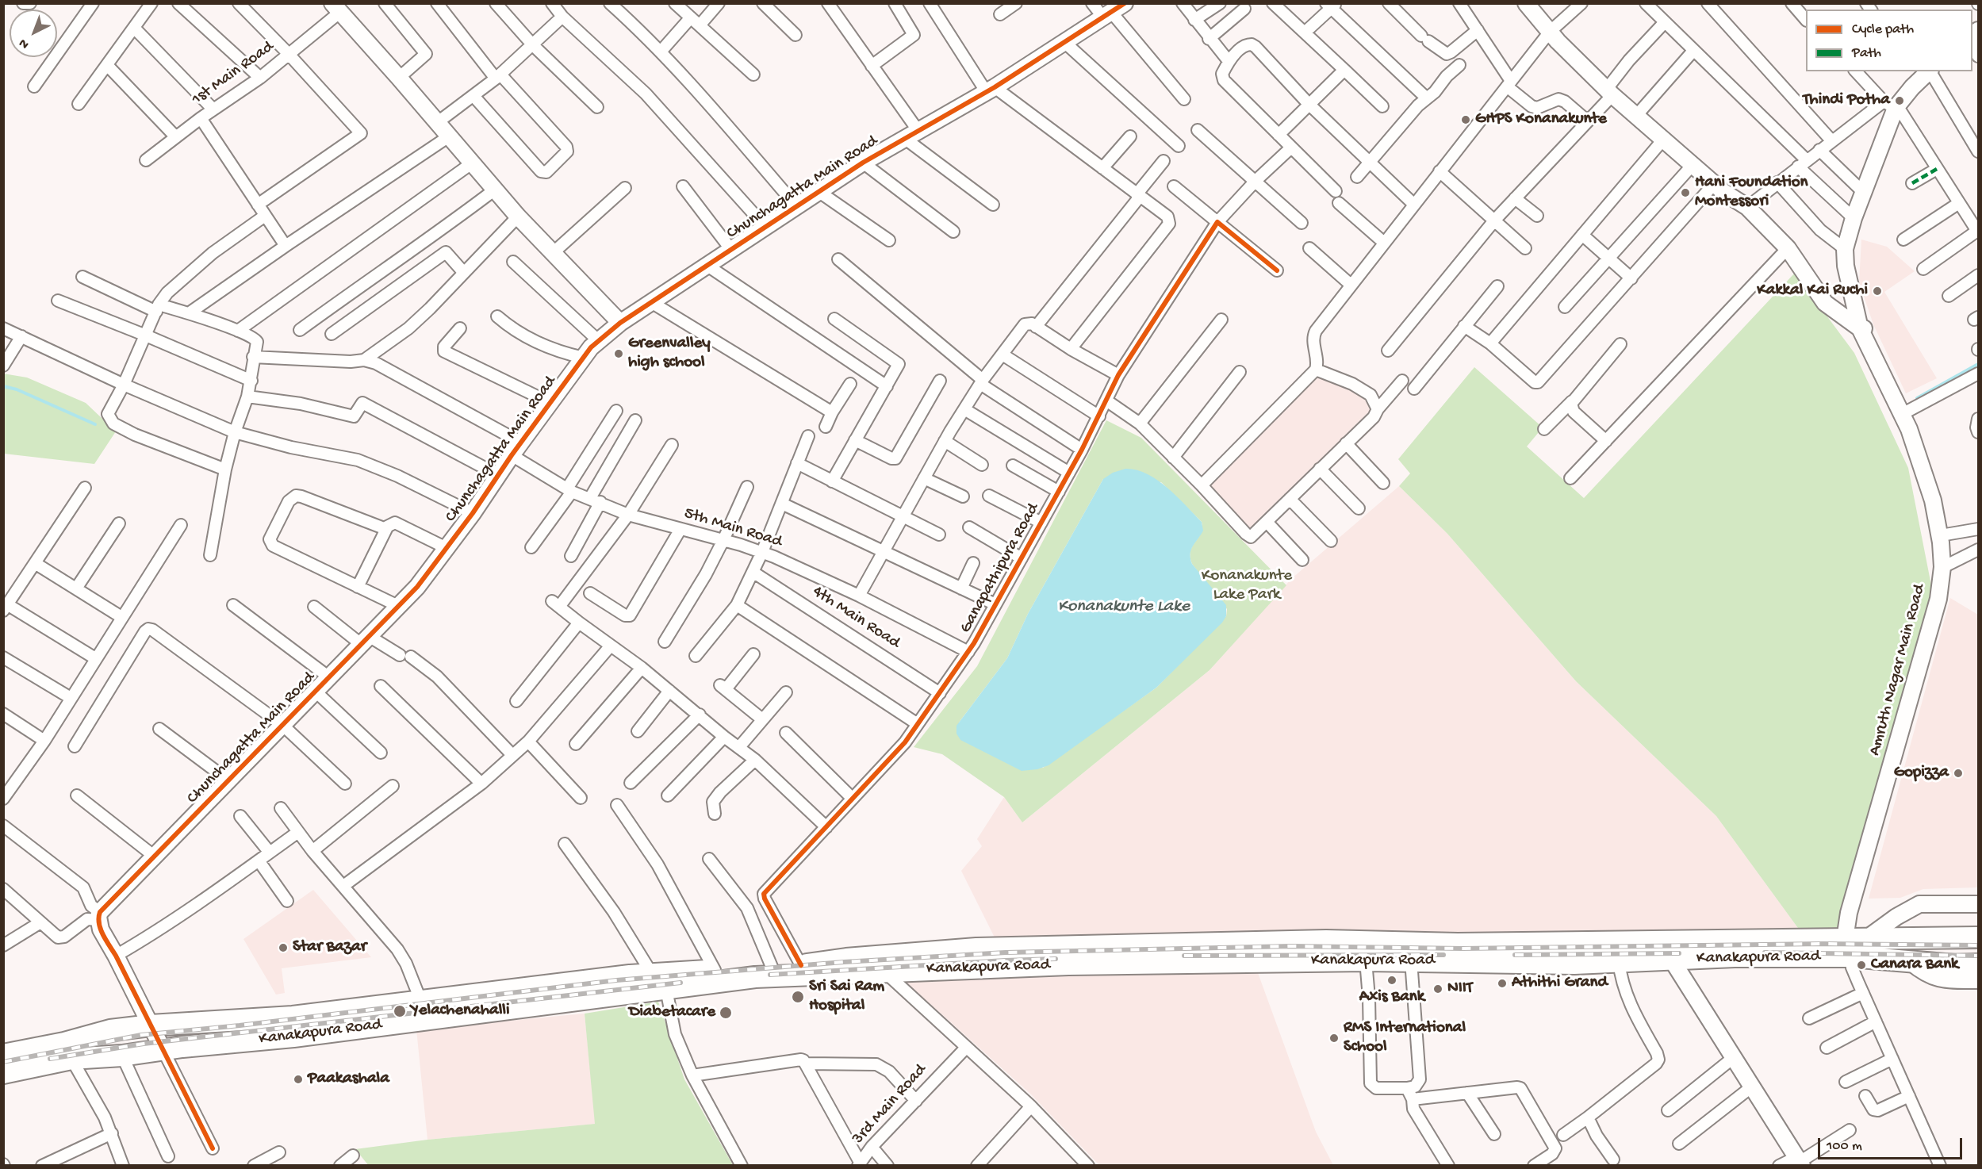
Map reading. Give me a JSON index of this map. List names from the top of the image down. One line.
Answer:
{"streets":{"highway":["Kanakapura Road"],"street":["1st Main Road","Chunchagatta Main Road","5th Main Road","Ganapathipura Road","4th Main Road","Amruth Nagar Main Road","3rd Main Road"]},"crossings":[["Chunchagatta Main Road","5th Main Road"],["5th Main Road","Ganapathipura Road"],["Ganapathipura Road","4th Main Road"],["Ganapathipura Road","Kanakapura Road"],["Amruth Nagar Main Road","Kanakapura Road"]],"water":["Konanakunte Lake"],"parks":["Konanakunte Lake Park"],"places":["Thindi Potha","GHPS Konanakunte","Hani Foundation Montessori","Kakkal Kai Ruchi","Greenvalley high school","Gopizza","Star Bazar","Canara Bank","Axis Bank","Athithi Grand","NIIT","Sri Sai Ram Hospital","Yelachenahalli","Diabetacare","RMS International School","Paakashala"],"legend":["Cycle path","Path"],"scale_bar":"100 m","north":"bottom left"}
